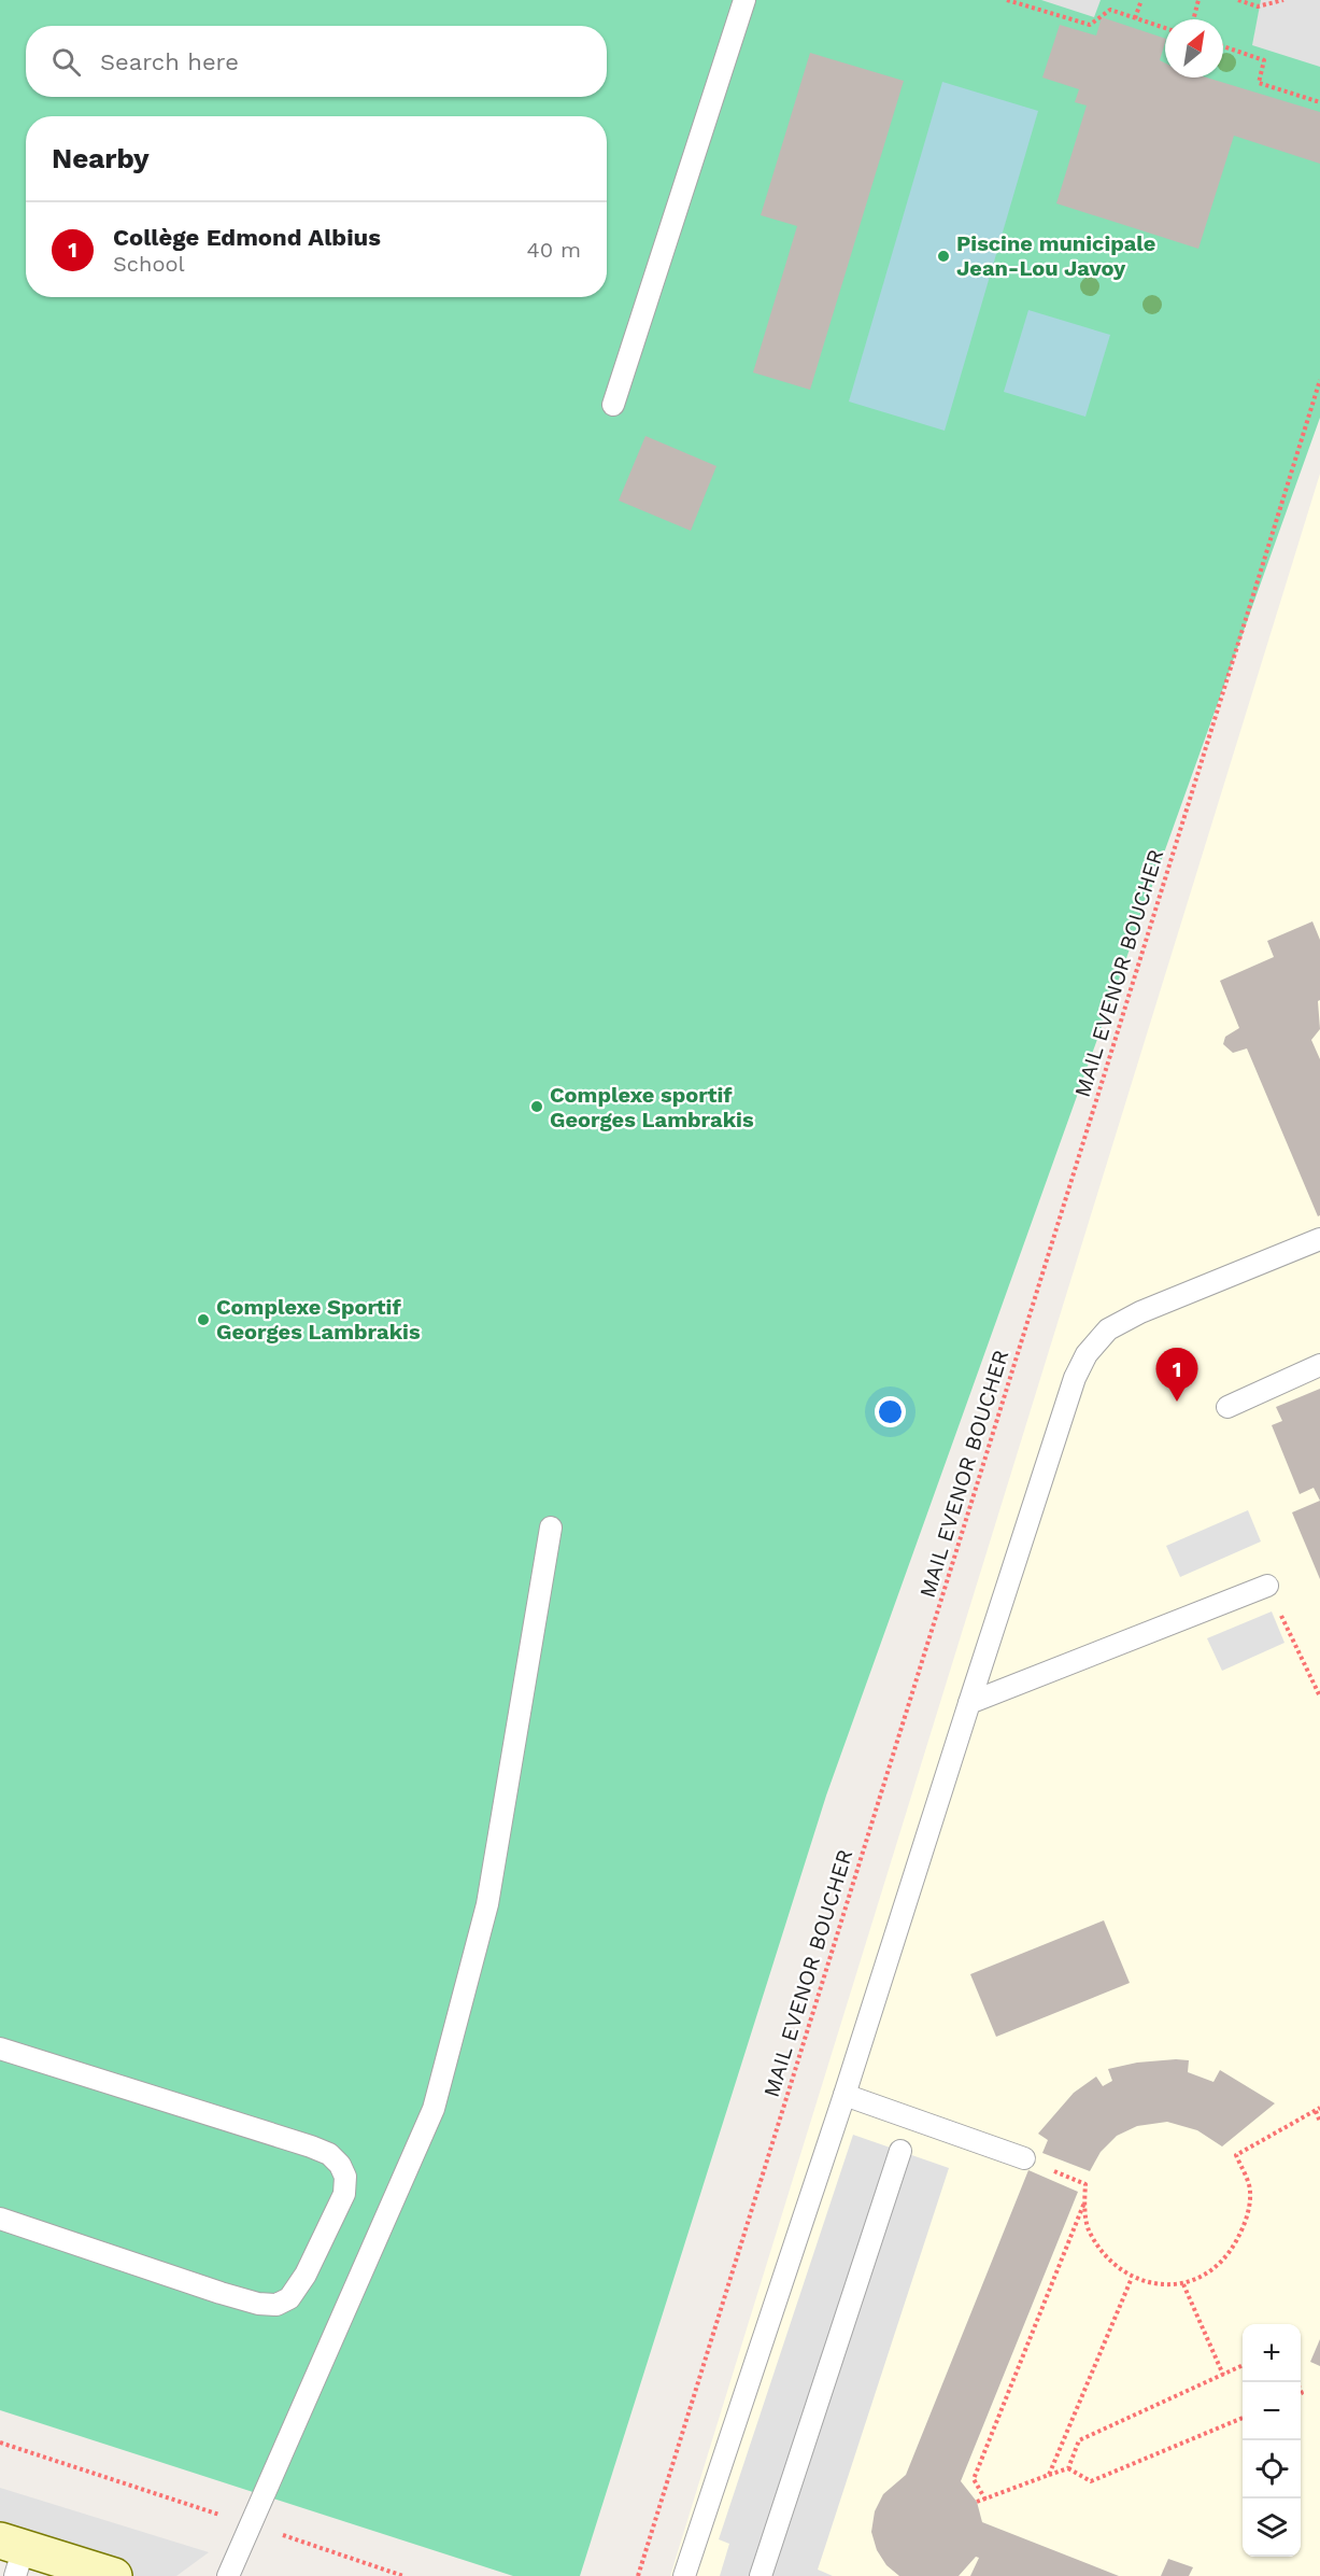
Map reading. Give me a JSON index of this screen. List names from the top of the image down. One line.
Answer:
{"streets":{"path":["MAIL EVENOR BOUCHER"]},"places":["Piscine municipale Jean-Lou Javoy","Complexe sportif Georges Lambrakis","Complexe Sportif Georges Lambrakis"],"north":"top right","page":{"search":"Search here","heading":"Nearby","list":[{"mark":"1","name":"Collège Edmond Albius","note":"School","value":"40 m"}],"pins":"1","map_buttons":["+","−"]}}
